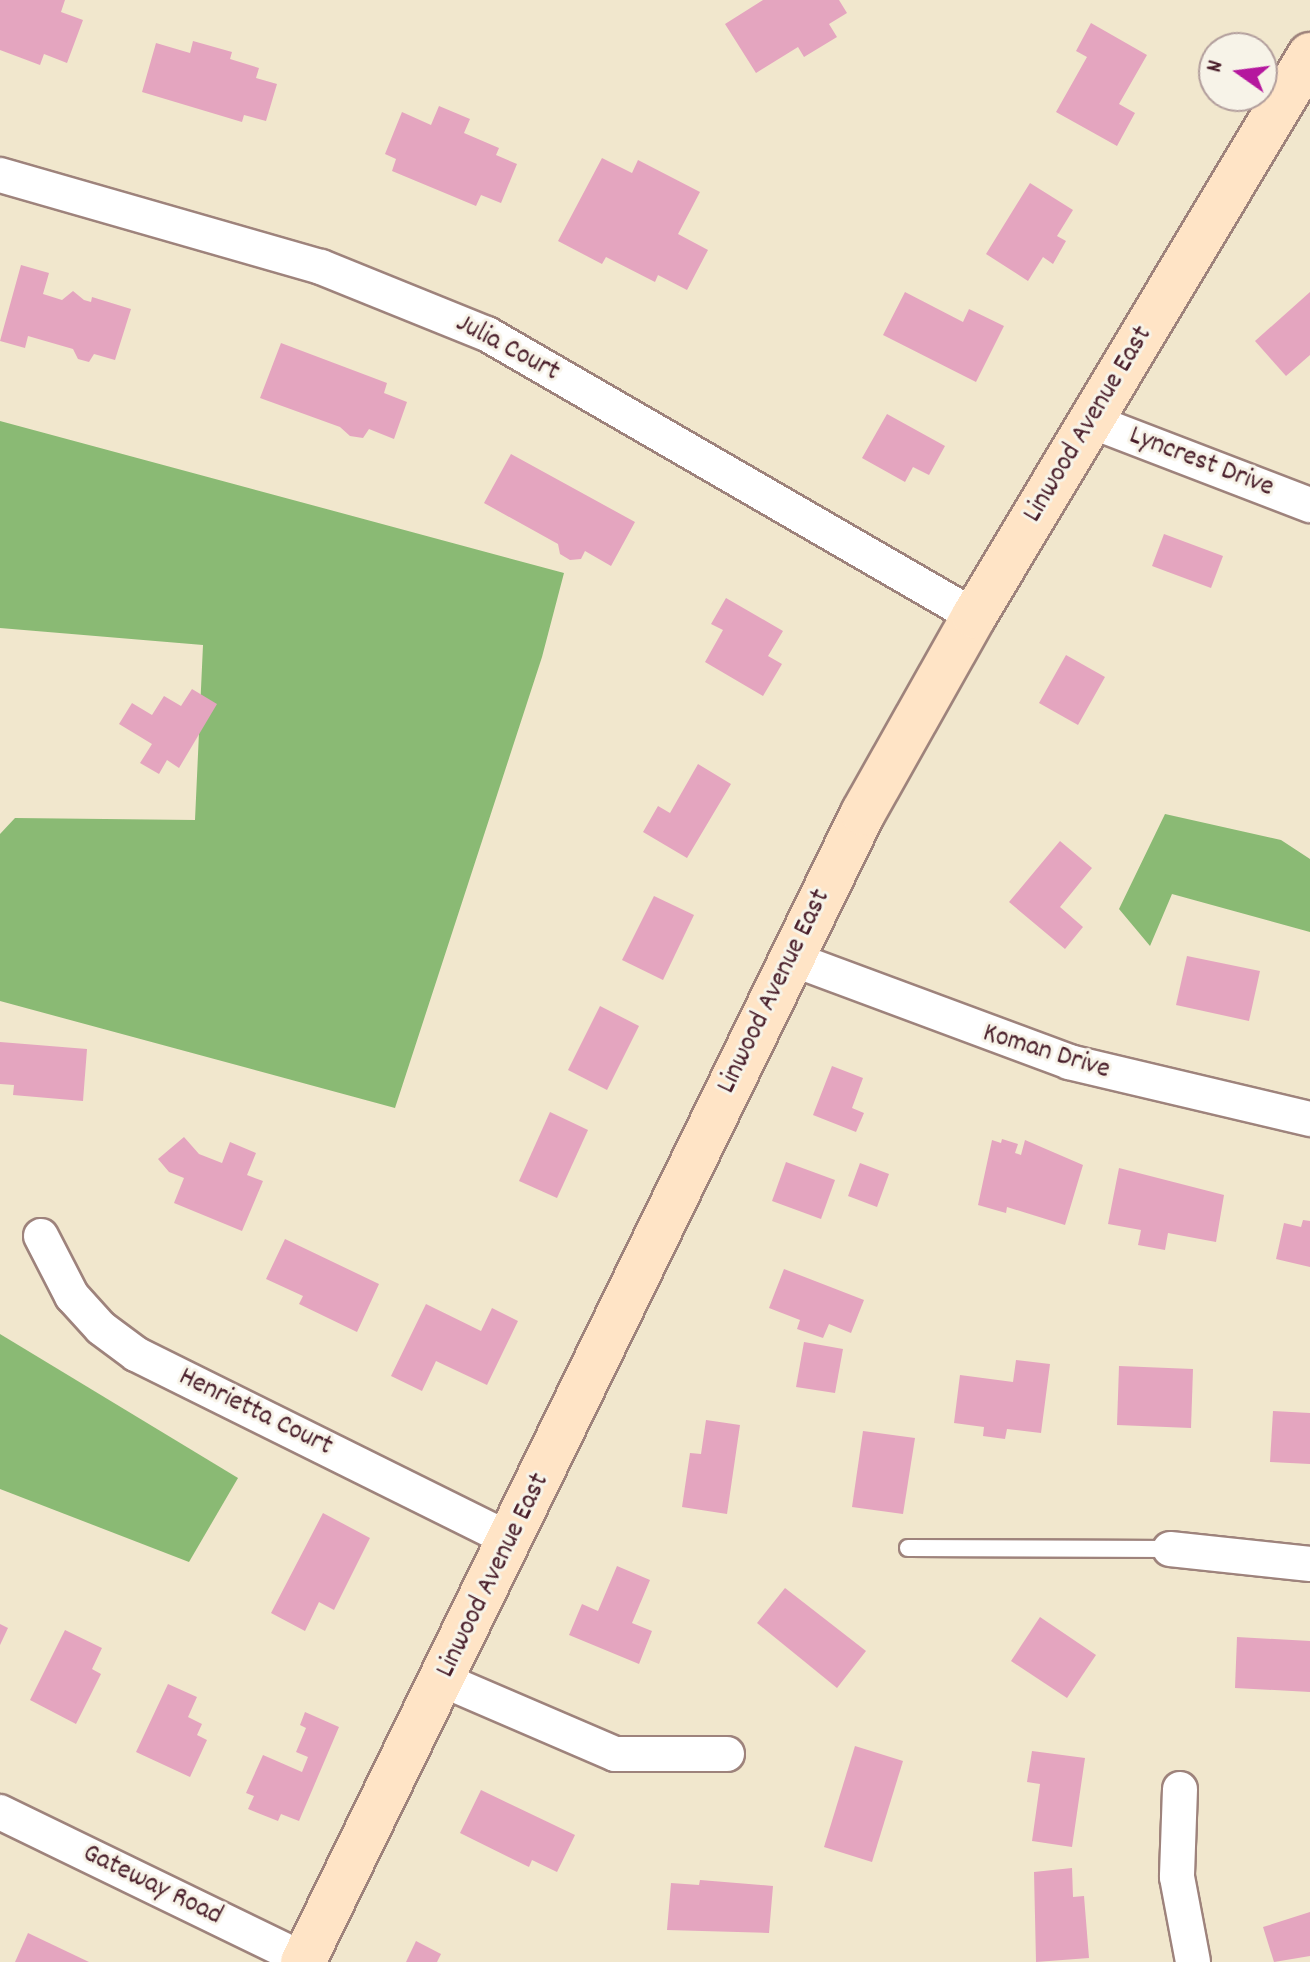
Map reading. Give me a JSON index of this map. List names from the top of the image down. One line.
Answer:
{"streets":{"main road":["Linwood Avenue East"],"street":["Julia Court","Lyncrest Drive","Koman Drive","Henrietta Court","Gateway Road"]},"crossings":[["Julia Court","Linwood Avenue East"],["Linwood Avenue East","Lyncrest Drive"],["Linwood Avenue East","Koman Drive"],["Linwood Avenue East","Henrietta Court"],["Linwood Avenue East","Gateway Road"]],"north":"left"}
